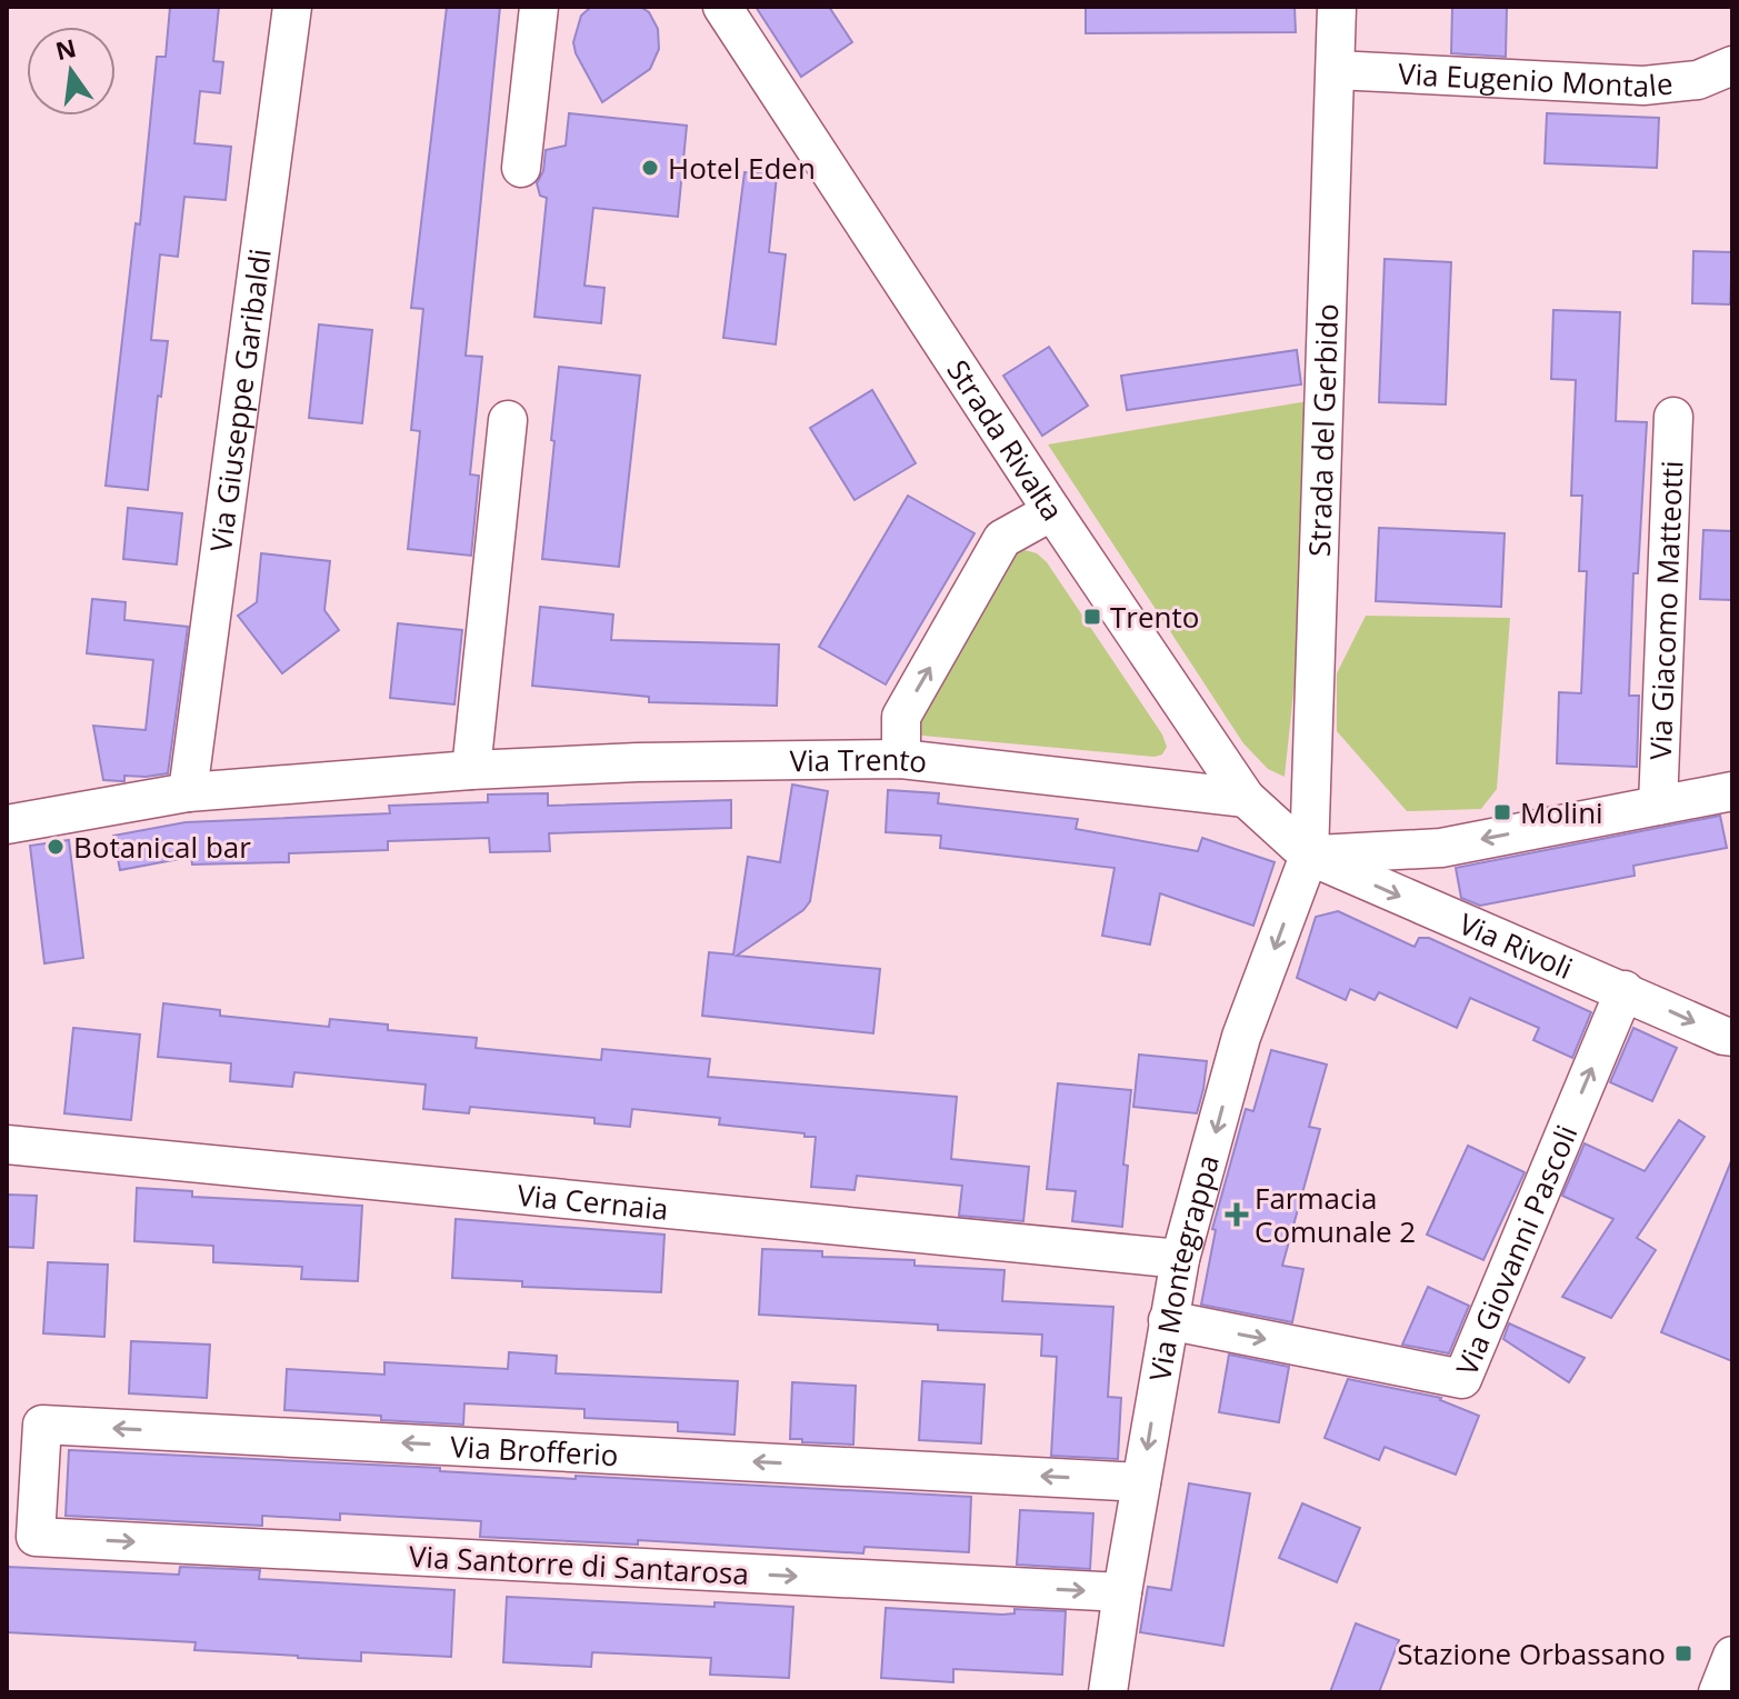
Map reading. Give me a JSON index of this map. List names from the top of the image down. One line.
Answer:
{"streets":{"street":["Via Eugenio Montale","Via Giuseppe Garibaldi","Strada del Gerbido","Strada Rivalta","Via Giacomo Matteotti","Via Trento","Via Rivoli","Via Cernaia","Via Giovanni Pascoli","Via Montegrappa","Via Brofferio","Via Santorre di Santarosa"]},"crossings":[["Via Eugenio Montale","Strada del Gerbido"],["Via Giuseppe Garibaldi","Via Trento"],["Strada del Gerbido","Strada Rivalta"],["Strada del Gerbido","Via Rivoli"],["Strada del Gerbido","Via Montegrappa"],["Strada Rivalta","Via Trento"],["Strada Rivalta","Via Rivoli"],["Strada Rivalta","Via Montegrappa"],["Via Rivoli","Via Giovanni Pascoli"],["Via Rivoli","Via Montegrappa"],["Via Cernaia","Via Montegrappa"],["Via Giovanni Pascoli","Via Montegrappa"],["Via Montegrappa","Via Brofferio"],["Via Montegrappa","Via Santorre di Santarosa"],["Via Brofferio","Via Santorre di Santarosa"]],"one_way":["Via Rivoli","Via Montegrappa","Via Brofferio","Via Santorre di Santarosa"],"places":{"other":["Hotel Eden","Botanical bar"],"transit":["Trento","Molini","Stazione Orbassano"],"health":["Farmacia Comunale 2"]},"north":"top"}
